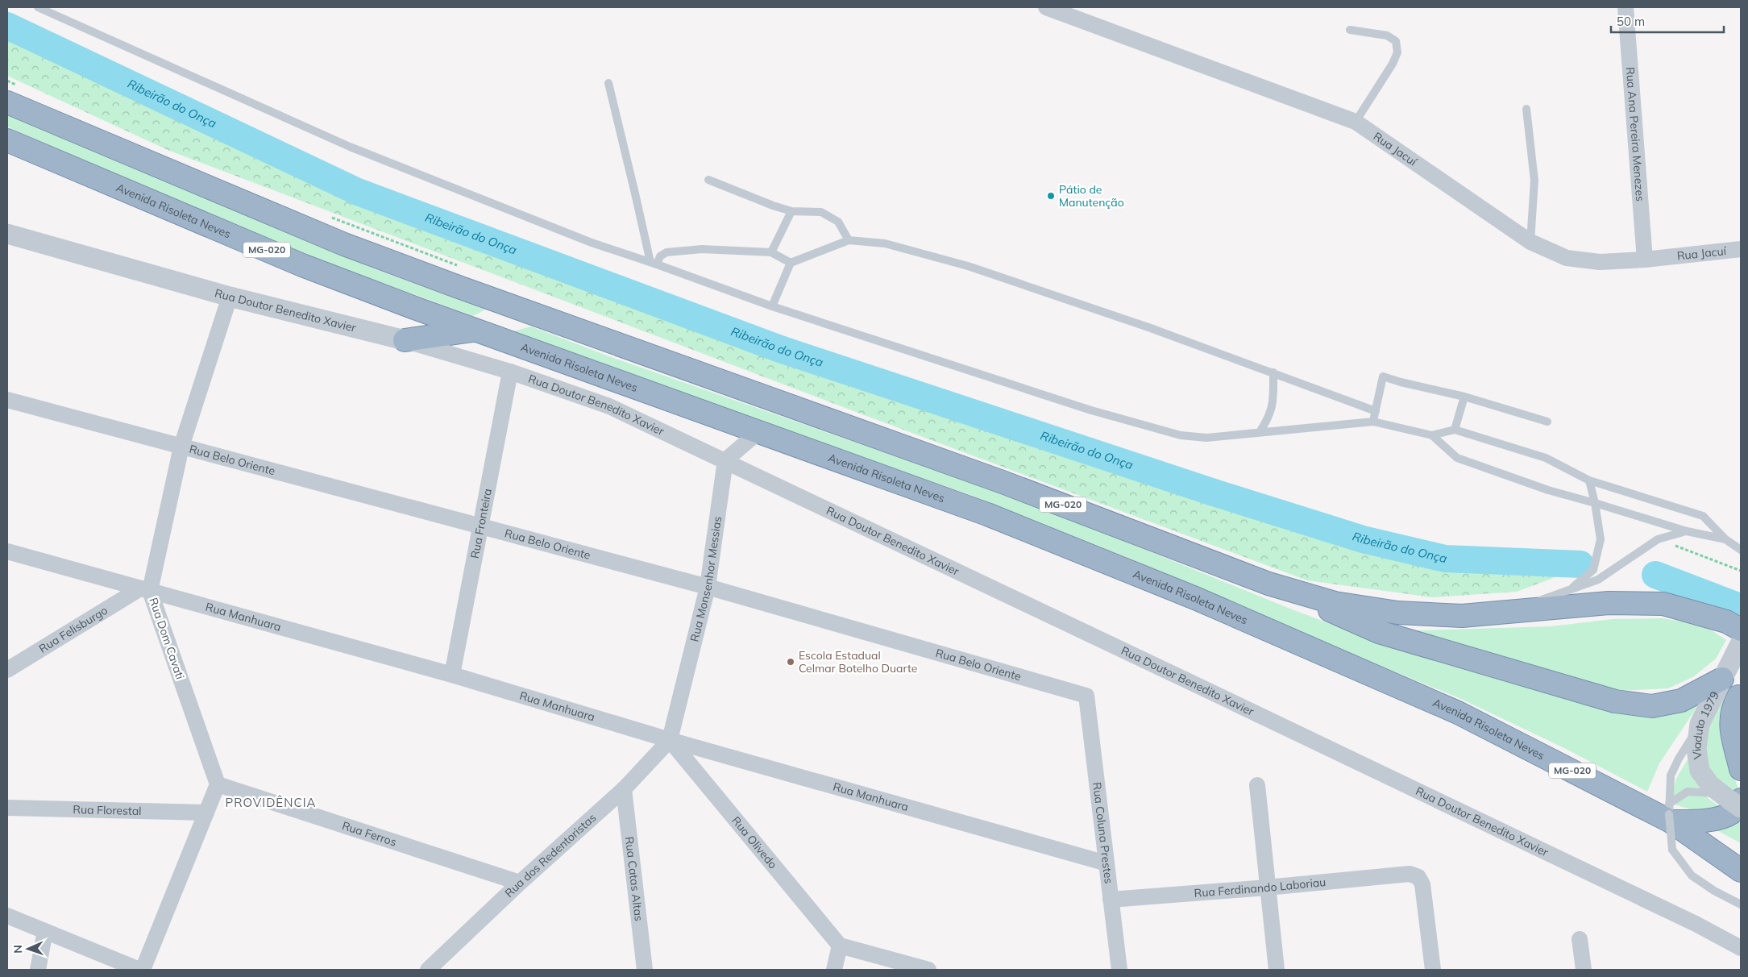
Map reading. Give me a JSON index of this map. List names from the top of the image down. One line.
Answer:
{"streets":{"highway":["Avenida Risoleta Neves","MG-020"],"street":["Rua Ana Pereira Menezes","Rua Jacuí","Rua Doutor Benedito Xavier","Rua Belo Oriente","Rua Fronteira","Rua Monsenhor Messias","Rua Manhuara","Rua Felisburgo","Rua Dom Cavati","Viaduto 1979","Rua Florestal","Rua Coluna Prestes","Rua Ferros","Rua Olivedo","Rua dos Redentoristas","Rua Catas Altas","Rua Ferdinando Laboriau"]},"crossings":[["Rua Ana Pereira Menezes","Rua Jacuí"],["Rua Doutor Benedito Xavier","Rua Fronteira"],["Rua Doutor Benedito Xavier","Rua Monsenhor Messias"],["Rua Doutor Benedito Xavier","Rua Dom Cavati"],["Rua Belo Oriente","Rua Fronteira"],["Rua Belo Oriente","Rua Monsenhor Messias"],["Rua Belo Oriente","Rua Dom Cavati"],["Rua Belo Oriente","Rua Coluna Prestes"],["Rua Fronteira","Rua Manhuara"],["Rua Monsenhor Messias","Rua Manhuara"],["Rua Monsenhor Messias","Rua Olivedo"],["Rua Monsenhor Messias","Rua dos Redentoristas"],["Rua Manhuara","Rua Felisburgo"],["Rua Manhuara","Rua Dom Cavati"],["Rua Manhuara","Rua Coluna Prestes"],["Rua Manhuara","Rua Olivedo"],["Rua Manhuara","Rua dos Redentoristas"],["Rua Felisburgo","Rua Dom Cavati"],["Rua Dom Cavati","Rua Ferros"],["Rua Coluna Prestes","Rua Ferdinando Laboriau"],["Rua Ferros","Rua dos Redentoristas"],["Rua Olivedo","Rua dos Redentoristas"],["Rua dos Redentoristas","Rua Catas Altas"]],"districts":["PROVIDÊNCIA"],"water":["Ribeirão do Onça"],"places":["Pátio de Manutenção","Escola Estadual Celmar Botelho Duarte"],"scale_bar":"50 m","north":"left"}
